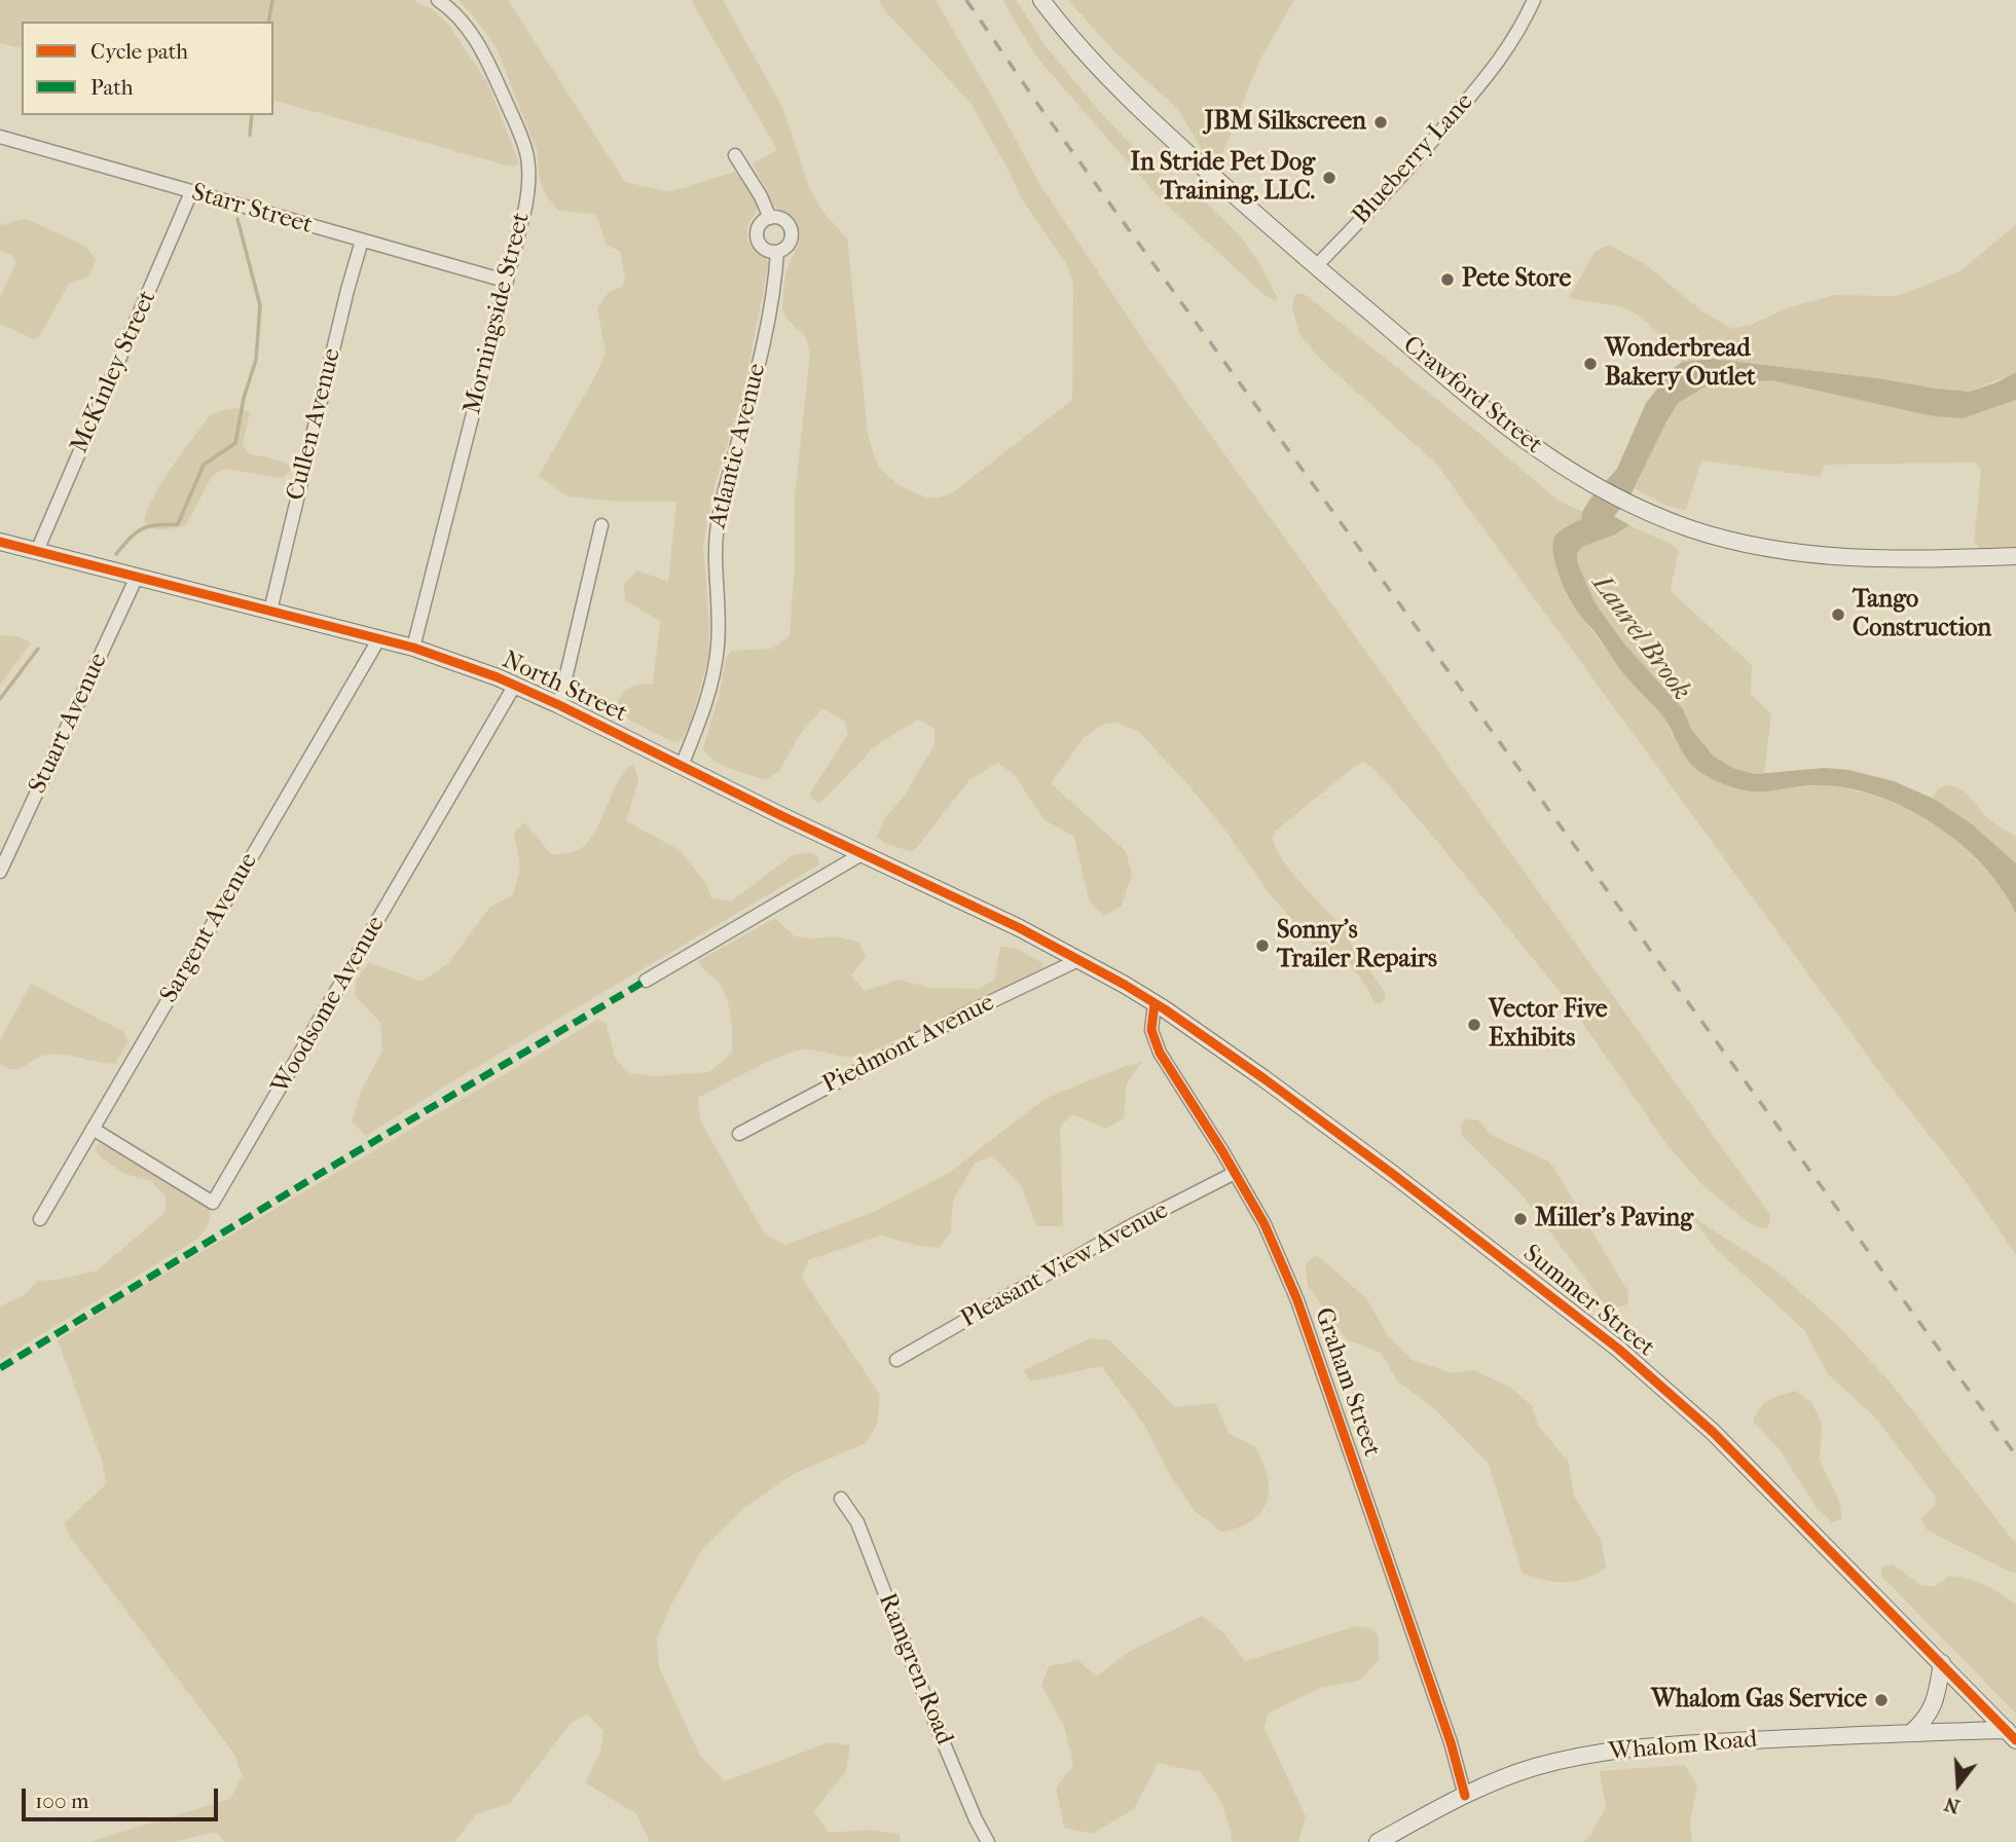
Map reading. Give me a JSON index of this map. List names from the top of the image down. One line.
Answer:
{"streets":{"main road":["Crawford Street","North Street","Summer Street","Whalom Road"],"street":["Blueberry Lane","Starr Street","Morningside Street","McKinley Street","Cullen Avenue","Atlantic Avenue","Stuart Avenue","Sargent Avenue","Woodsome Avenue","Piedmont Avenue","Pleasant View Avenue","Graham Street","Ramgren Road"]},"crossings":[["Blueberry Lane","Crawford Street"],["Starr Street","Morningside Street"],["Starr Street","McKinley Street"],["Starr Street","Cullen Avenue"],["Morningside Street","North Street"],["McKinley Street","North Street"],["Cullen Avenue","North Street"],["Atlantic Avenue","North Street"],["North Street","Stuart Avenue"],["North Street","Sargent Avenue"],["North Street","Woodsome Avenue"],["North Street","Piedmont Avenue"],["North Street","Summer Street"],["Sargent Avenue","Woodsome Avenue"],["Piedmont Avenue","Summer Street"],["Pleasant View Avenue","Graham Street"],["Summer Street","Graham Street"],["Summer Street","Whalom Road"],["Graham Street","Whalom Road"]],"water":["Laurel Brook"],"places":["JBM Silkscreen","In Stride Pet Dog Training, LLC.","Pete Store","Wonderbread Bakery Outlet","Tango Construction","Sonny's Trailer Repairs","Vector Five Exhibits","Miller's Paving","Whalom Gas Service"],"legend":["Cycle path","Path"],"scale_bar":"100 m","north":"bottom"}
